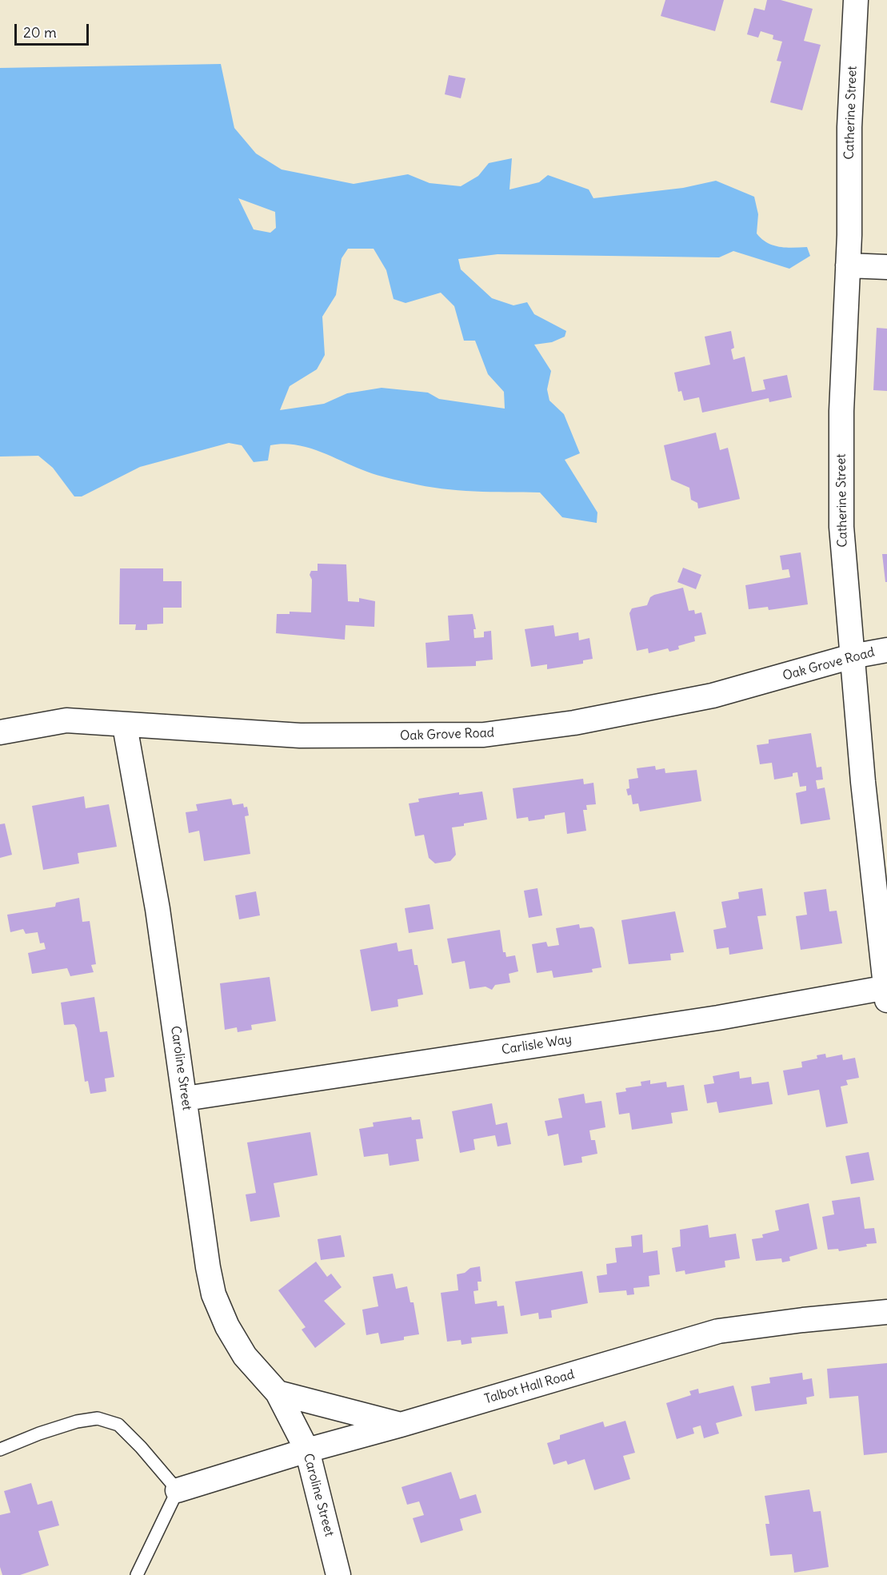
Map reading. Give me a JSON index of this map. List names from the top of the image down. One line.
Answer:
{"streets":{"street":["Catherine Street","Oak Grove Road","Carlisle Way","Caroline Street","Talbot Hall Road"]},"crossings":[["Catherine Street","Oak Grove Road"],["Catherine Street","Carlisle Way"],["Oak Grove Road","Caroline Street"],["Carlisle Way","Caroline Street"],["Caroline Street","Talbot Hall Road"]],"scale_bar":"20 m"}
